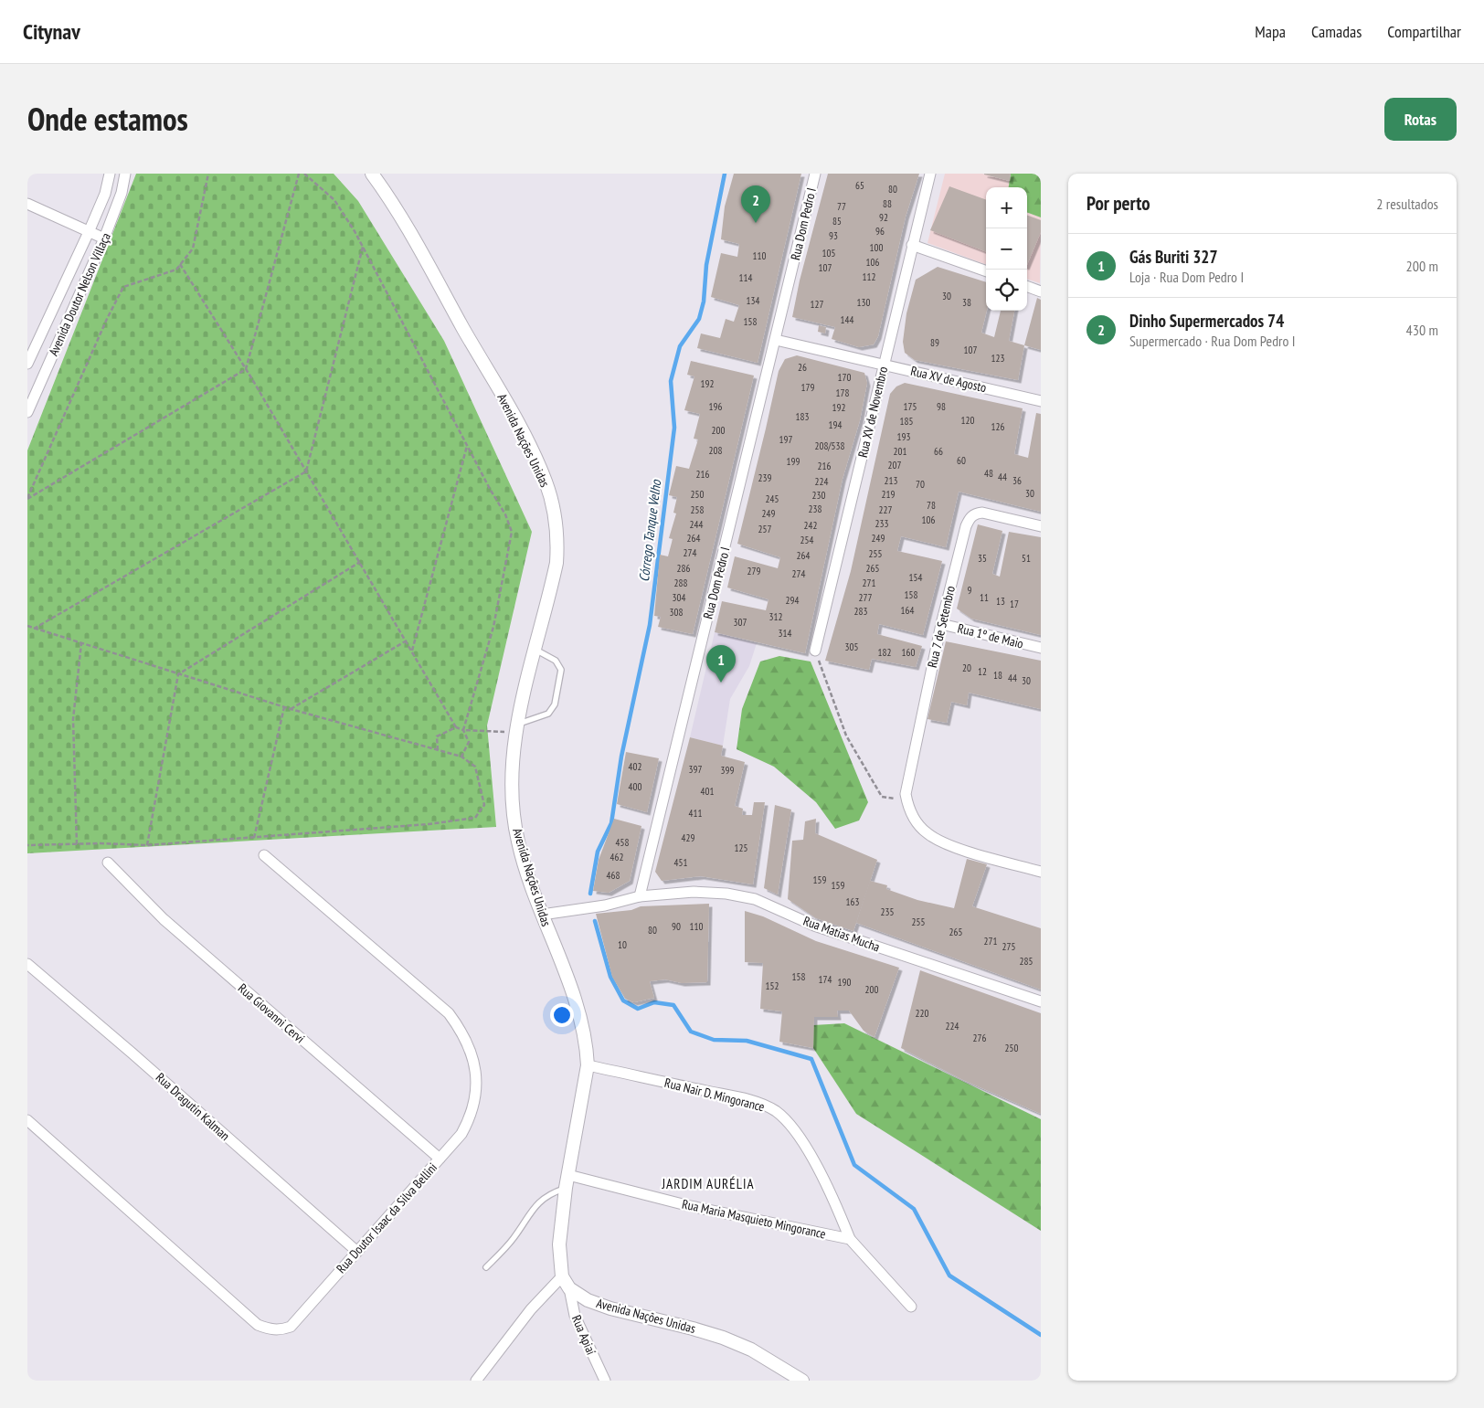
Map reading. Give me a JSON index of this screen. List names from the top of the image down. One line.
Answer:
{"streets":{"street":["Rua Dom Pedro I","Avenida Doutor Nelson Villaça","Rua XV de Agosto","Rua XV de Novembro","Avenida Nações Unidas","Rua 7 de Setembro","Rua 1º de Maio","Rua Matias Mucha","Rua Giovanni Cervi","Rua Nair D. Mingorance","Rua Dragutin Kalman","Rua Doutor Isaac da Silva Bellini","Rua Maria Masquieto Mingorance","Rua Apiaí"]},"crossings":[["Rua Dom Pedro I","Rua XV de Agosto"],["Rua Dom Pedro I","Rua Matias Mucha"],["Rua XV de Agosto","Rua XV de Novembro"],["Avenida Nações Unidas","Rua Nair D. Mingorance"],["Avenida Nações Unidas","Rua Maria Masquieto Mingorance"],["Avenida Nações Unidas","Rua Apiaí"],["Rua 7 de Setembro","Rua 1º de Maio"],["Rua Giovanni Cervi","Rua Doutor Isaac da Silva Bellini"],["Rua Nair D. Mingorance","Rua Maria Masquieto Mingorance"],["Rua Dragutin Kalman","Rua Doutor Isaac da Silva Bellini"]],"districts":["JARDIM AURÉLIA"],"water":["Córrego Tanque Velho"],"house_numbers":["65","80","88","77","92","85","96","93","100","105","110","106","107","112","114","30","134","130","38","127","144","158","89","107","123","26","170","192","179","178","196","175","98","192","183","120","185","194","126","200","193","197","208/538","208","201","66","60","199","207","216","48","216","44","239","213","36","224","70","30","250","219","230","245","78","238","258","227","249","106","233","244","242","257","264","249","254","274","255","264","35","51","286","265","279","274","154","288","271","9","158","304","277","11","294","13","17","164","283","308","312","307","314","305","182","160","20","12","18","44","30","402","397","399","400","401","411","429","458","125","462","451","468","159","159","163","235","255","90","110","80","265","271","10","275","285","158","174","190","152","200","220","224","276","250"],"page":{"header":"Citynav","nav":["Mapa","Camadas","Compartilhar"],"title":"Onde estamos","buttons":"Rotas","heading":["Por perto","2 resultados"],"pins":["2","1"],"map_buttons":["+","−"],"list":[{"mark":"1","name":"Gás Buriti 327","note":"Loja · Rua Dom Pedro I","value":"200 m"},{"mark":"2","name":"Dinho Supermercados 74","note":"Supermercado · Rua Dom Pedro I","value":"430 m"}]}}
